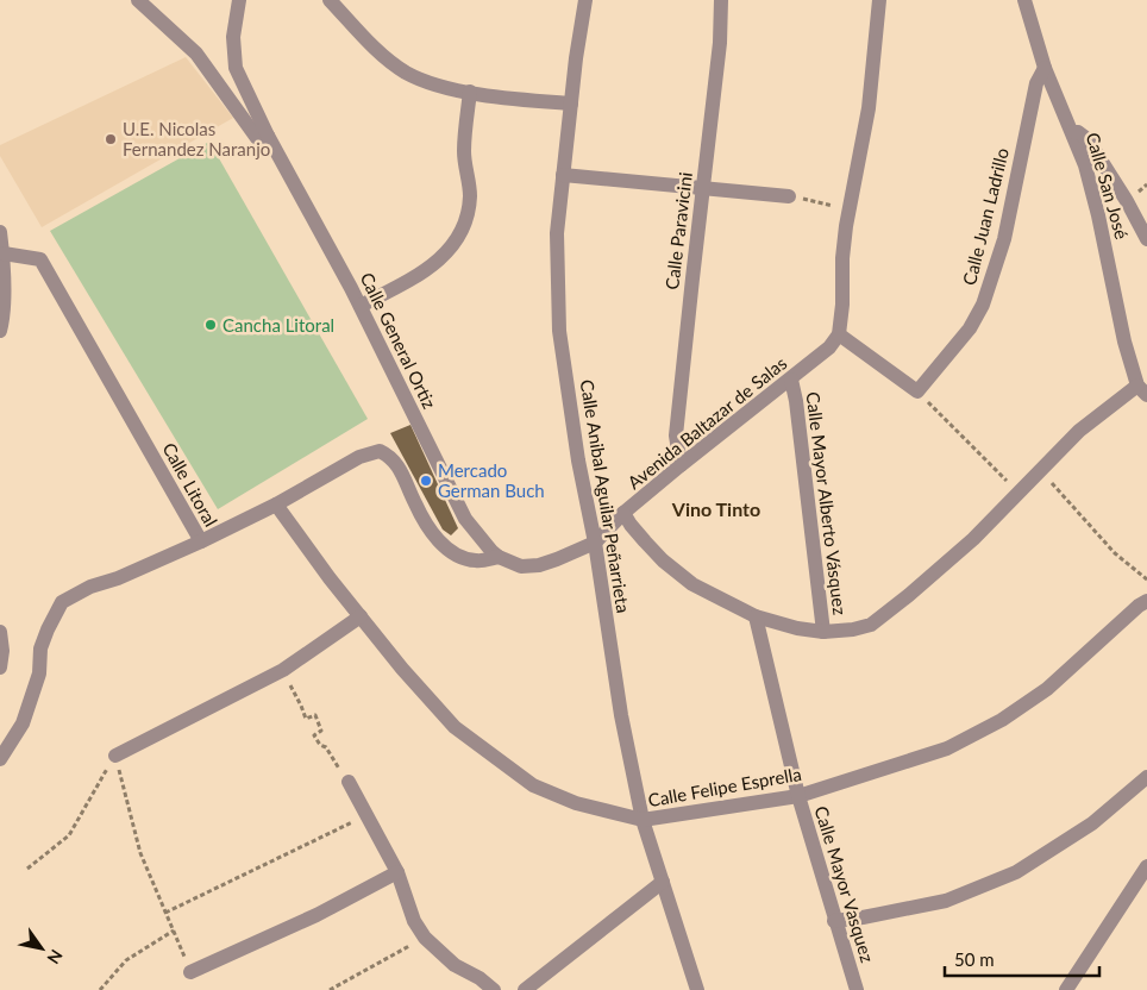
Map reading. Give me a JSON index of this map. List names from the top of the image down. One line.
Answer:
{"streets":{"street":["Calle San José","Calle Juan Ladrillo","Calle Paravicini","Calle General Ortiz","Avenida Baltazar de Salas","Calle Litoral","Calle Anibal Aguilar Peñarrieta","Calle Mayor Alberto Vásquez","Calle Felipe Esprella","Calle Mayor Vasquez"]},"crossings":[["Calle San José","Calle Juan Ladrillo"],["Calle San José","Avenida Baltazar de Salas"],["Calle Paravicini","Avenida Baltazar de Salas"],["Calle General Ortiz","Avenida Baltazar de Salas"],["Calle General Ortiz","Calle Anibal Aguilar Peñarrieta"],["Avenida Baltazar de Salas","Calle Mayor Alberto Vásquez"],["Avenida Baltazar de Salas","Calle Mayor Vasquez"],["Calle Anibal Aguilar Peñarrieta","Calle Felipe Esprella"],["Calle Felipe Esprella","Calle Mayor Vasquez"]],"districts":["Vino Tinto"],"places":["U.E. Nicolas Fernandez Naranjo","Cancha Litoral","Mercado German Buch"],"scale_bar":"50 m","north":"bottom right"}
